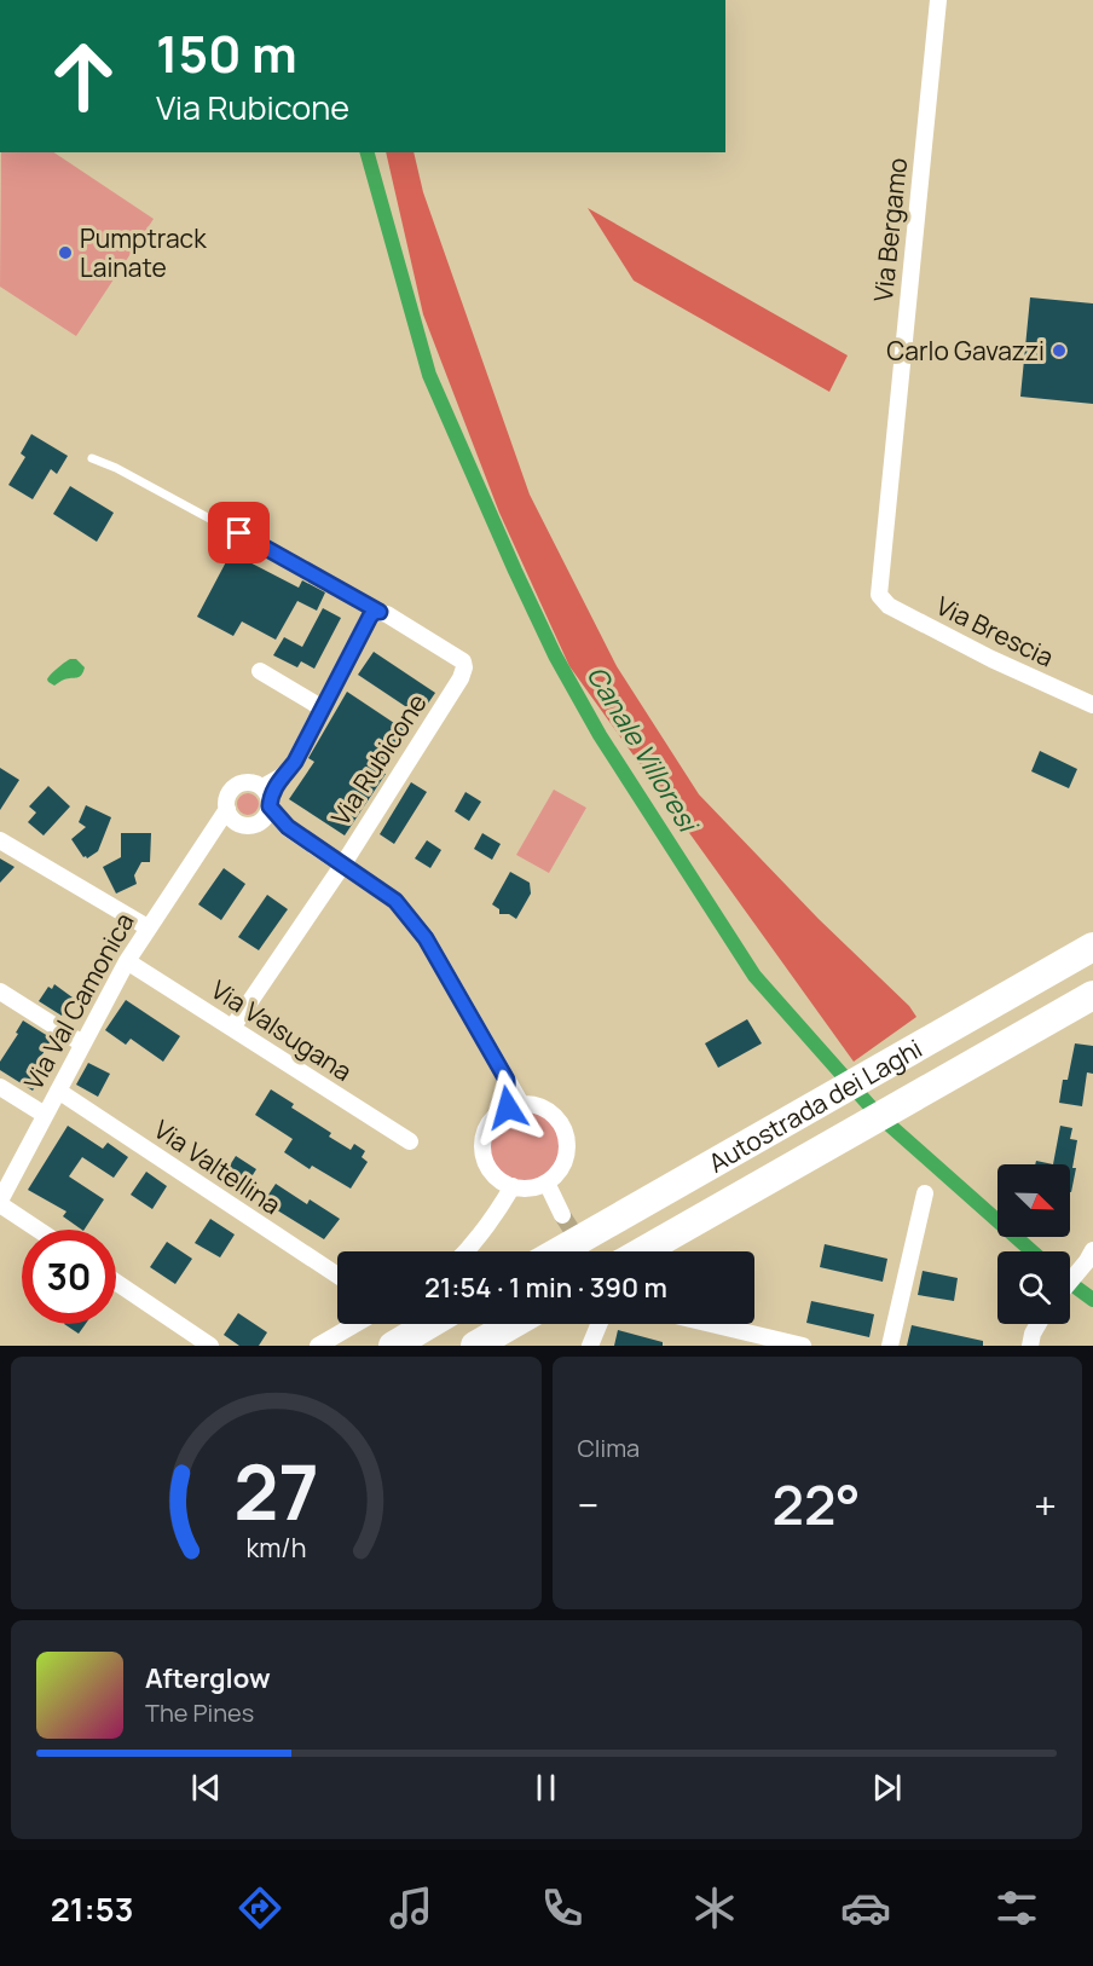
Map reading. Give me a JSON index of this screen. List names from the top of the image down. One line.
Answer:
{"streets":{"highway":["Autostrada dei Laghi"],"street":["Via Bergamo","Via Brescia","Via Rubicone","Via Val Camonica","Via Valsugana","Via Valtellina"]},"crossings":[["Via Bergamo","Via Brescia"],["Via Rubicone","Via Val Camonica"],["Via Val Camonica","Via Valsugana"],["Via Val Camonica","Via Valtellina"]],"water":["Canale Villoresi"],"places":["Pumptrack Lainate","Carlo Gavazzi"],"north":"bottom right","page":{"turn":["150 m","Via Rubicone"],"limit":"30","trip":"21:54 · 1 min · 390 m","tile":"Clima","heat":["−","22°","+"],"song":["Afterglow","The Pines"],"tabs":"21:53","gauge":["27","km/h"]}}
